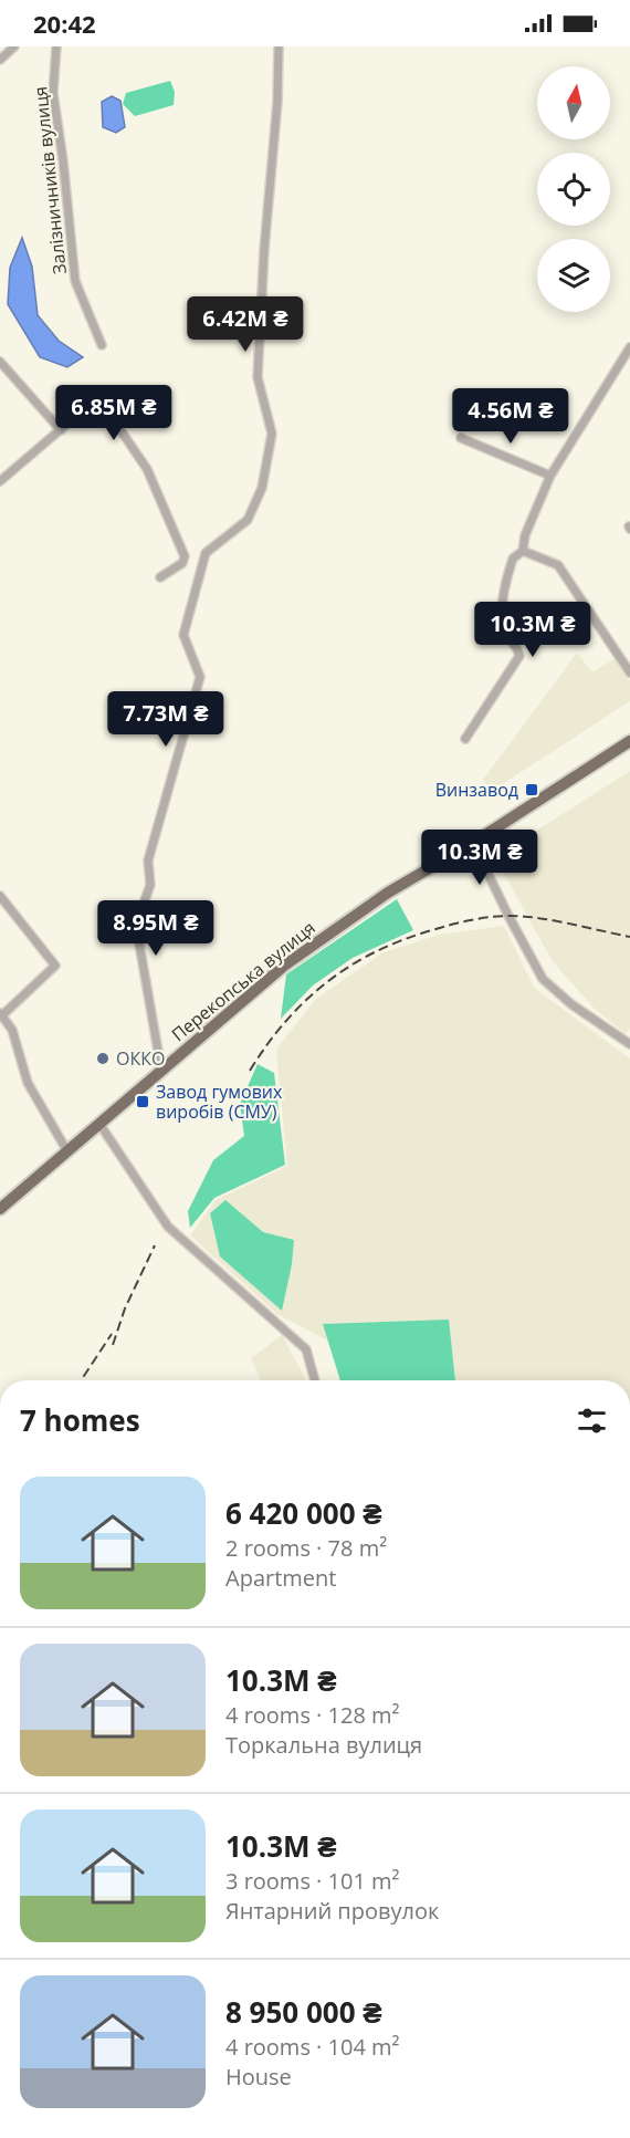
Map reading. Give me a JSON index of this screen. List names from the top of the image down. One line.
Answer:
{"streets":{"main road":["Перекопська вулиця"],"street":["Залізничників вулиця"]},"places":{"transit":["Винзавод","Завод гумових виробів (СМУ)"],"other":["ОККО"]},"north":"top","page":{"status":"20:42","price":["6.42M ₴","6.85M ₴","4.56M ₴","10.3M ₴","7.73M ₴","10.3M ₴","8.95M ₴"],"heading":"7 homes","list":[{"name":"6 420 000 ₴","note":"2 rooms · 78 m² · Apartment"},{"name":"10.3M ₴","note":"4 rooms · 128 m² · Торкальна вулиця"},{"name":"10.3M ₴","note":"3 rooms · 101 m² · Янтарний провулок"},{"name":"8 950 000 ₴","note":"4 rooms · 104 m² · House"}]}}
